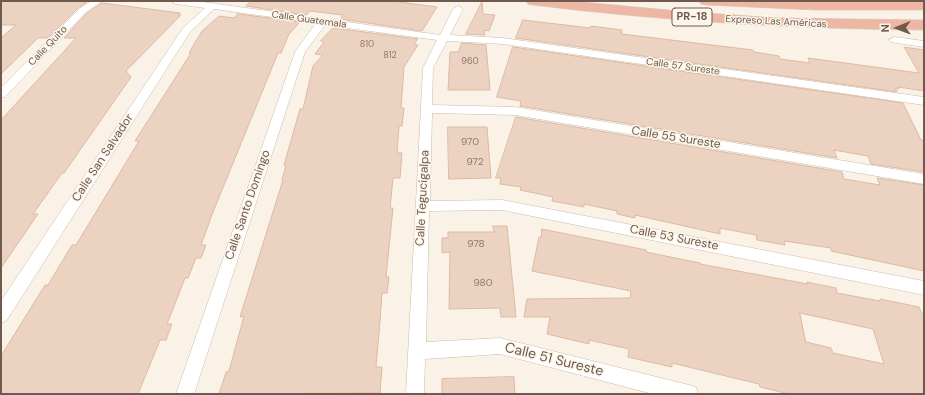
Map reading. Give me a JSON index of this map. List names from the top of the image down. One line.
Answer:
{"streets":{"highway":["PR-18","Expreso Las Américas"],"street":["Calle Guatemala","Calle Quito","Calle 57 Sureste","Calle 55 Sureste","Calle San Salvador","Calle Tegucigalpa","Calle Santo Domingo","Calle 53 Sureste","Calle 51 Sureste"]},"crossings":[["Calle Guatemala","Calle 57 Sureste"],["Calle Guatemala","Calle San Salvador"],["Calle Guatemala","Calle Tegucigalpa"],["Calle Guatemala","Calle Santo Domingo"],["Calle 57 Sureste","Calle Tegucigalpa"],["Calle 55 Sureste","Calle Tegucigalpa"],["Calle Tegucigalpa","Calle 53 Sureste"],["Calle Tegucigalpa","Calle 51 Sureste"]],"house_numbers":["810","812","960","970","972","978","980"],"north":"left"}
